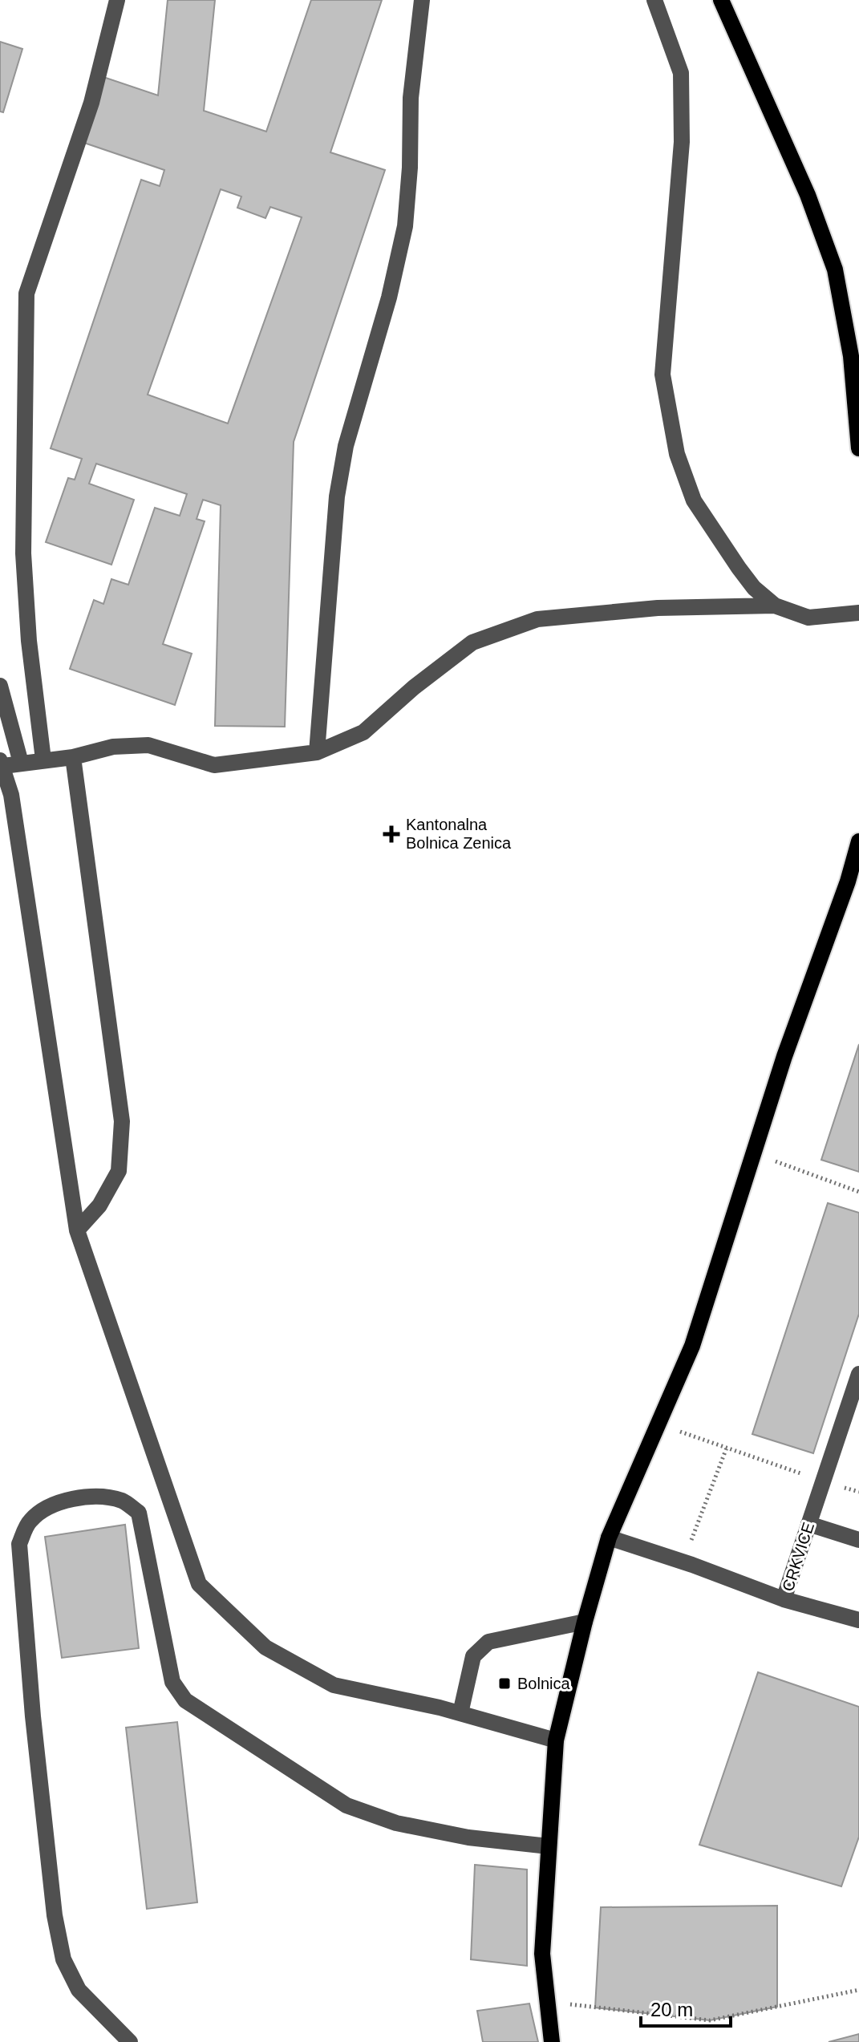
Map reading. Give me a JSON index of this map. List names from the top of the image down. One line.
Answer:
{"streets":{"lane":["CRKVICE"]},"places":{"health":["Kantonalna Bolnica Zenica"],"transit":["Bolnica"]},"scale_bar":"20 m"}
